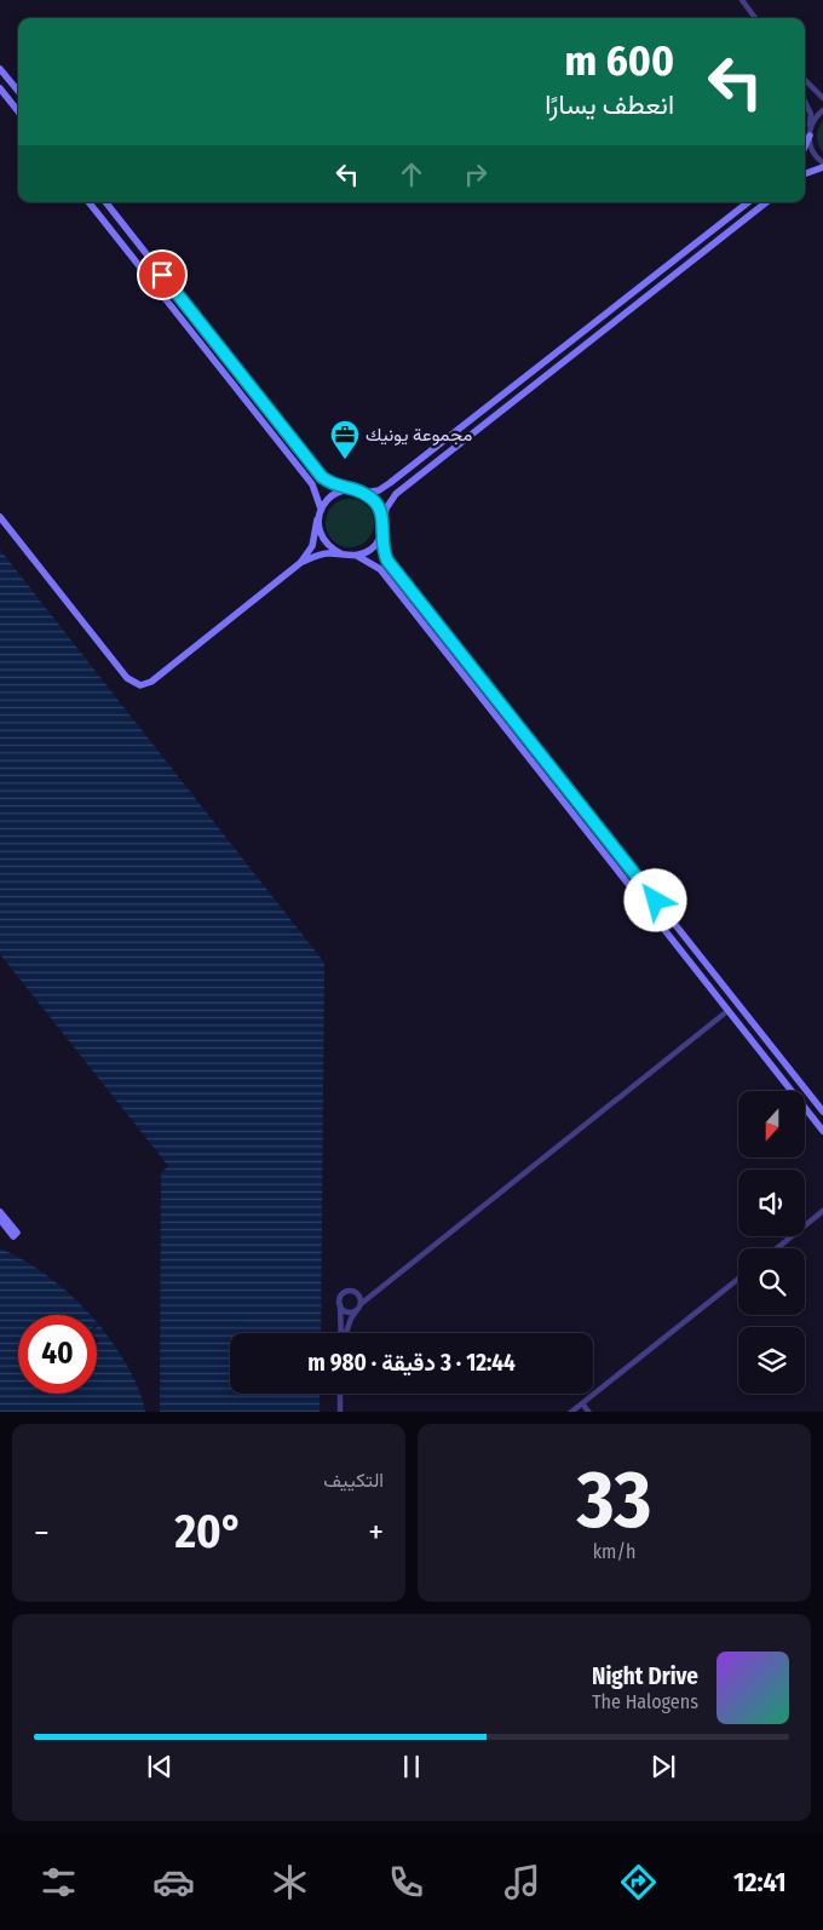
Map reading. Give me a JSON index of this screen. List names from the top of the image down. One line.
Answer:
{"places":{"office":["مجموعة يونيك"]},"north":"bottom","page":{"turn":["600 m","انعطف يسارًا"],"limit":"40","trip":"12:44 · 3 دقيقة · 980 m","tile":[["33","km/h"],"التكييف"],"heat":["−","20°","+"],"song":["Night Drive","The Halogens"],"tabs":"12:41"}}
